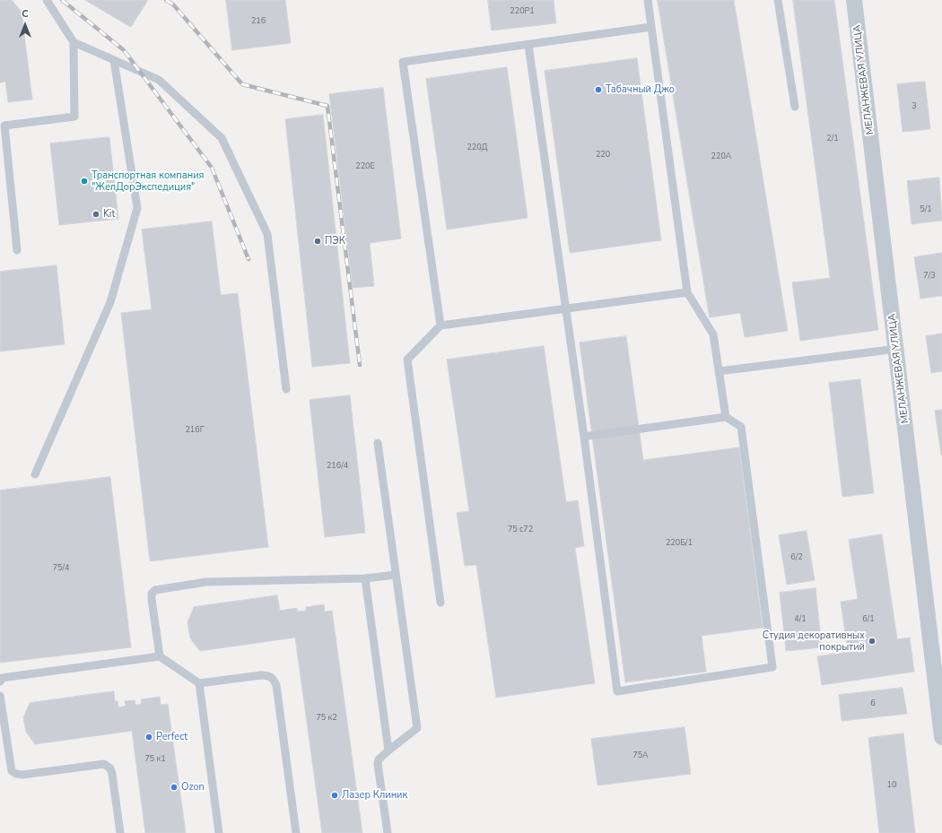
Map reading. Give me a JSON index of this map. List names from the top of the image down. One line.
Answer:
{"streets":{"street":["МЕЛАНЖЕВАЯ УЛИЦА"]},"places":["Табачный Джо","Транспортная компания \"ЖелДорЭкспедиция\"","Kit","ПЭК","Студия декоративных покрытий","Perfect","Ozon","Лазер Клиник"],"house_numbers":["220Р1","216","3","2/1","220Д","220","220А","220Е","5/1","7/3","216Г","216/4","75 с72","220Б/1","6/2","75/4","4/1","6/1","6","75 к2","75А","75 к1","10"],"north":"top"}
